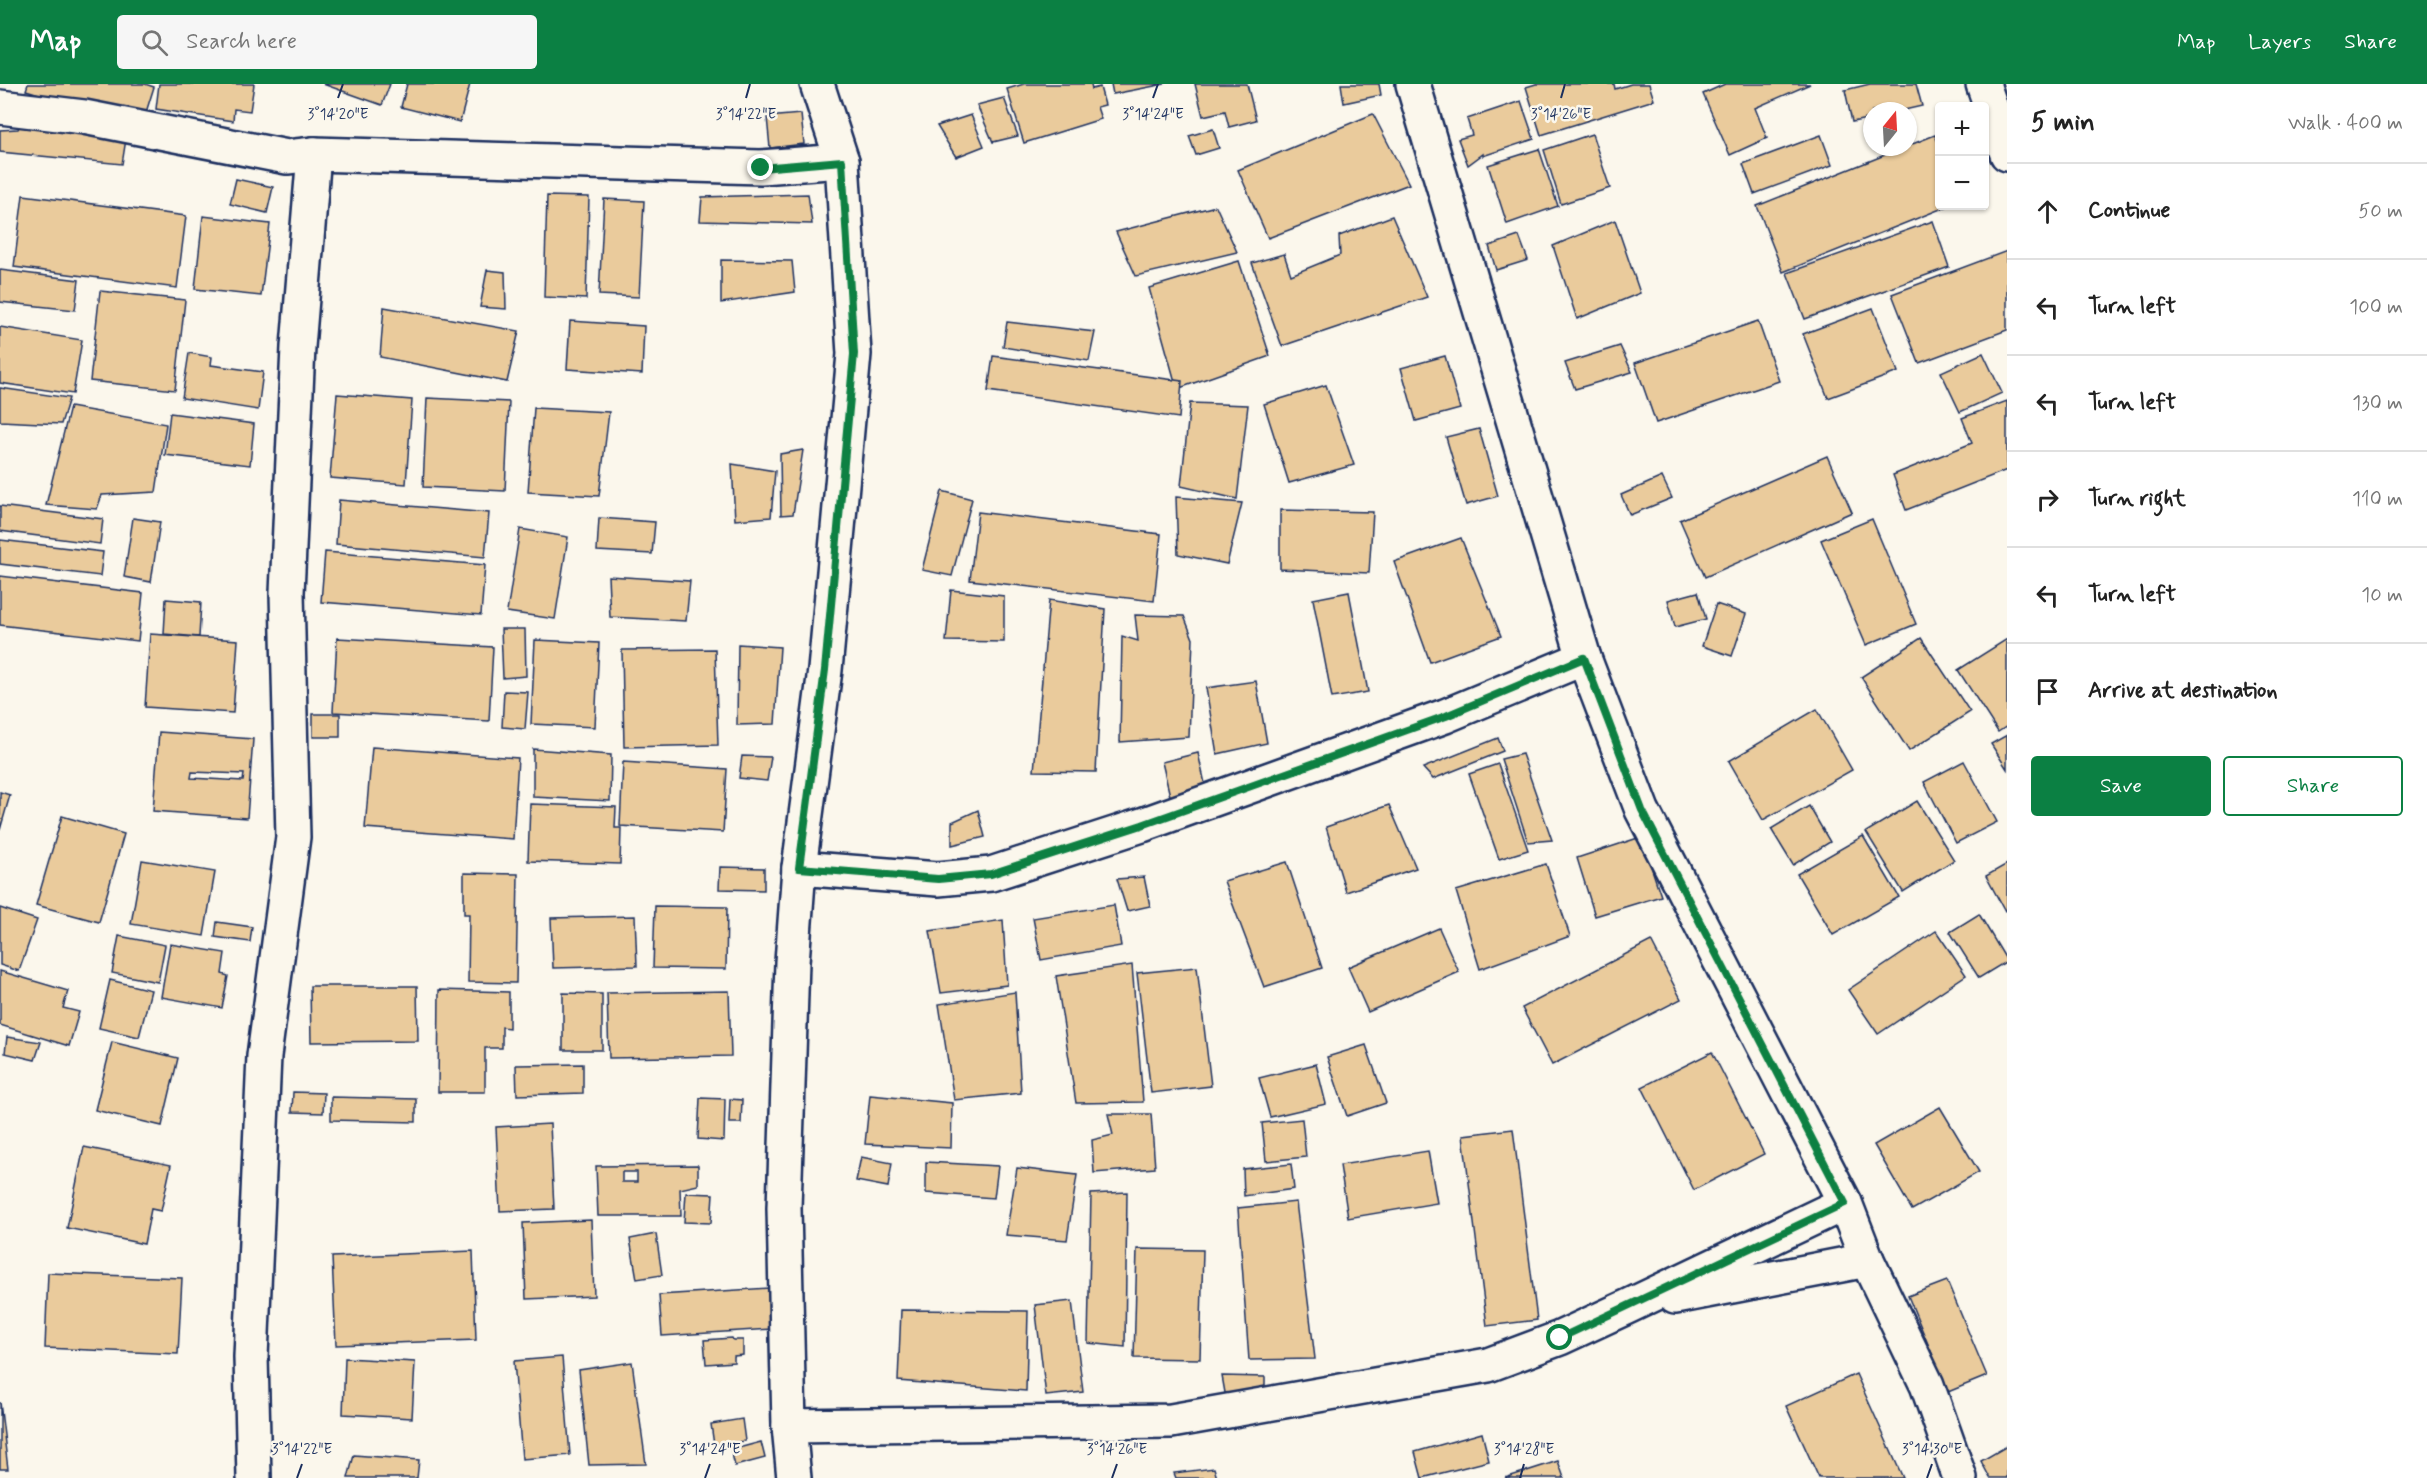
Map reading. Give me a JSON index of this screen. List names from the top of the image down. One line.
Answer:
{"north":"top","page":{"header":"Map","search":"Search here","nav":["Map","Layers","Share"],"heading":["5 min","Walk · 400 m"],"map_buttons":["+","−"],"list":[["Continue","50 m"],["Turn left","100 m"],["Turn left","130 m"],["Turn right","110 m"],["Turn left","10 m"],"Arrive at destination"],"buttons":["Save","Share"]},"coordinates":["3°14'20\"E","3°14'22\"E","3°14'24\"E","3°14'26\"E","3°14'28\"E","3°14'30\"E"]}
